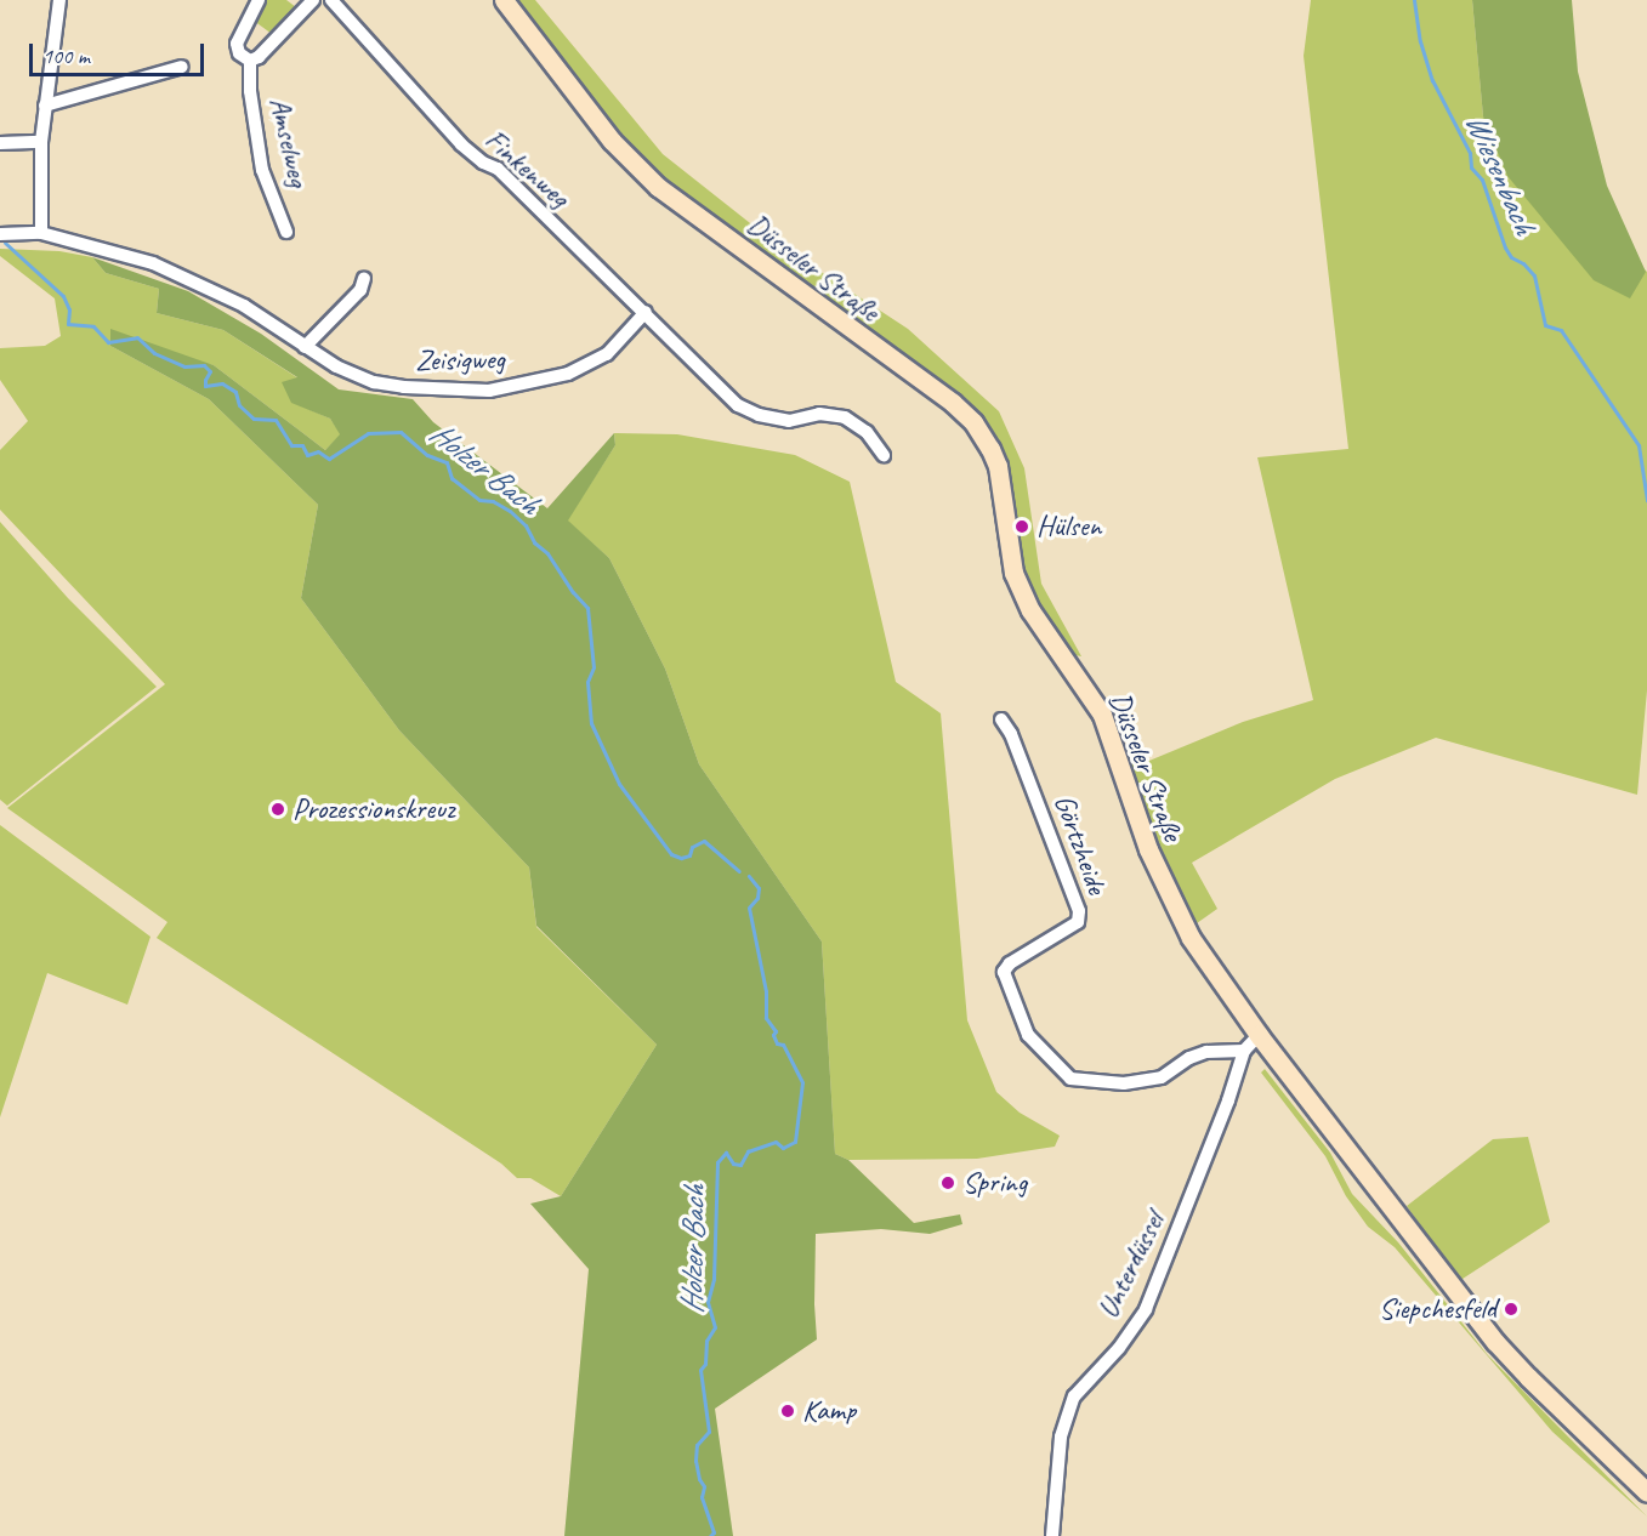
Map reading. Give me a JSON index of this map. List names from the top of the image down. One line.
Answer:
{"streets":{"main road":["Düsseler Straße"],"street":["Amselweg","Finkenweg","Zeisigweg","Görtzheide","Unterdüssel"]},"crossings":[["Finkenweg","Zeisigweg"],["Görtzheide","Unterdüssel"]],"water":["Wiesenbach","Holzer Bach"],"places":["Hülsen","Prozessionskreuz","Spring","Siepchesfeld","Kamp"],"scale_bar":"100 m"}
